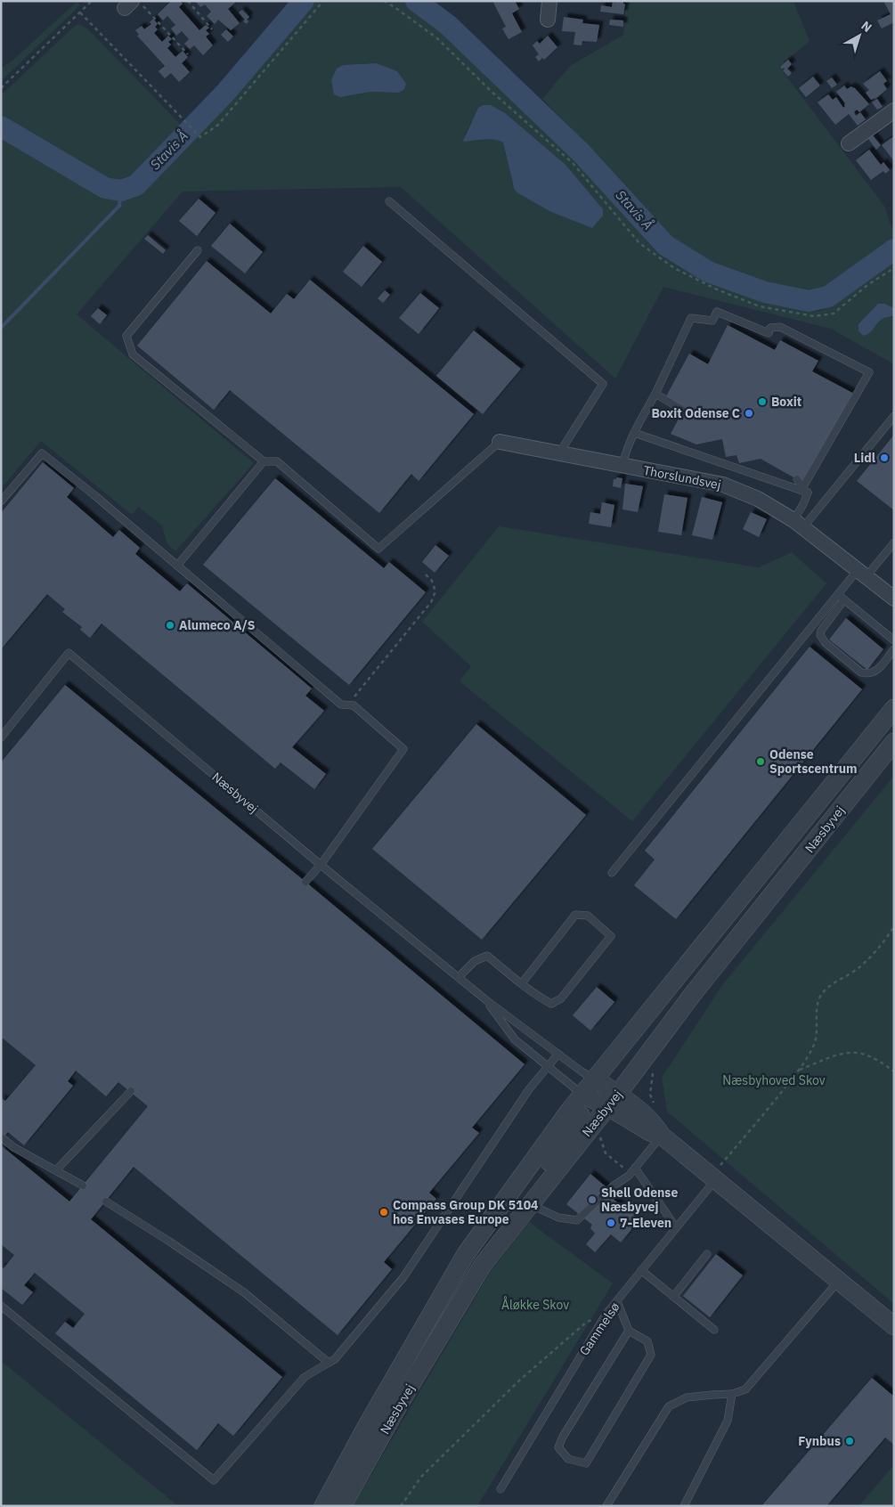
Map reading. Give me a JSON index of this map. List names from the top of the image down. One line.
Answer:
{"streets":{"street":["Thorslundsvej","Næsbyvej"],"lane":["Gammelsø"]},"water":["Stavis Å"],"parks":["Næsbyhoved Skov","Åløkke Skov"],"places":["Boxit","Boxit Odense C","Lidl","Alumeco A/S","Odense Sportscentrum","Shell Odense Næsbyvej","Compass Group DK 5104 hos Envases Europe","7-Eleven","Fynbus"],"north":"top right"}
